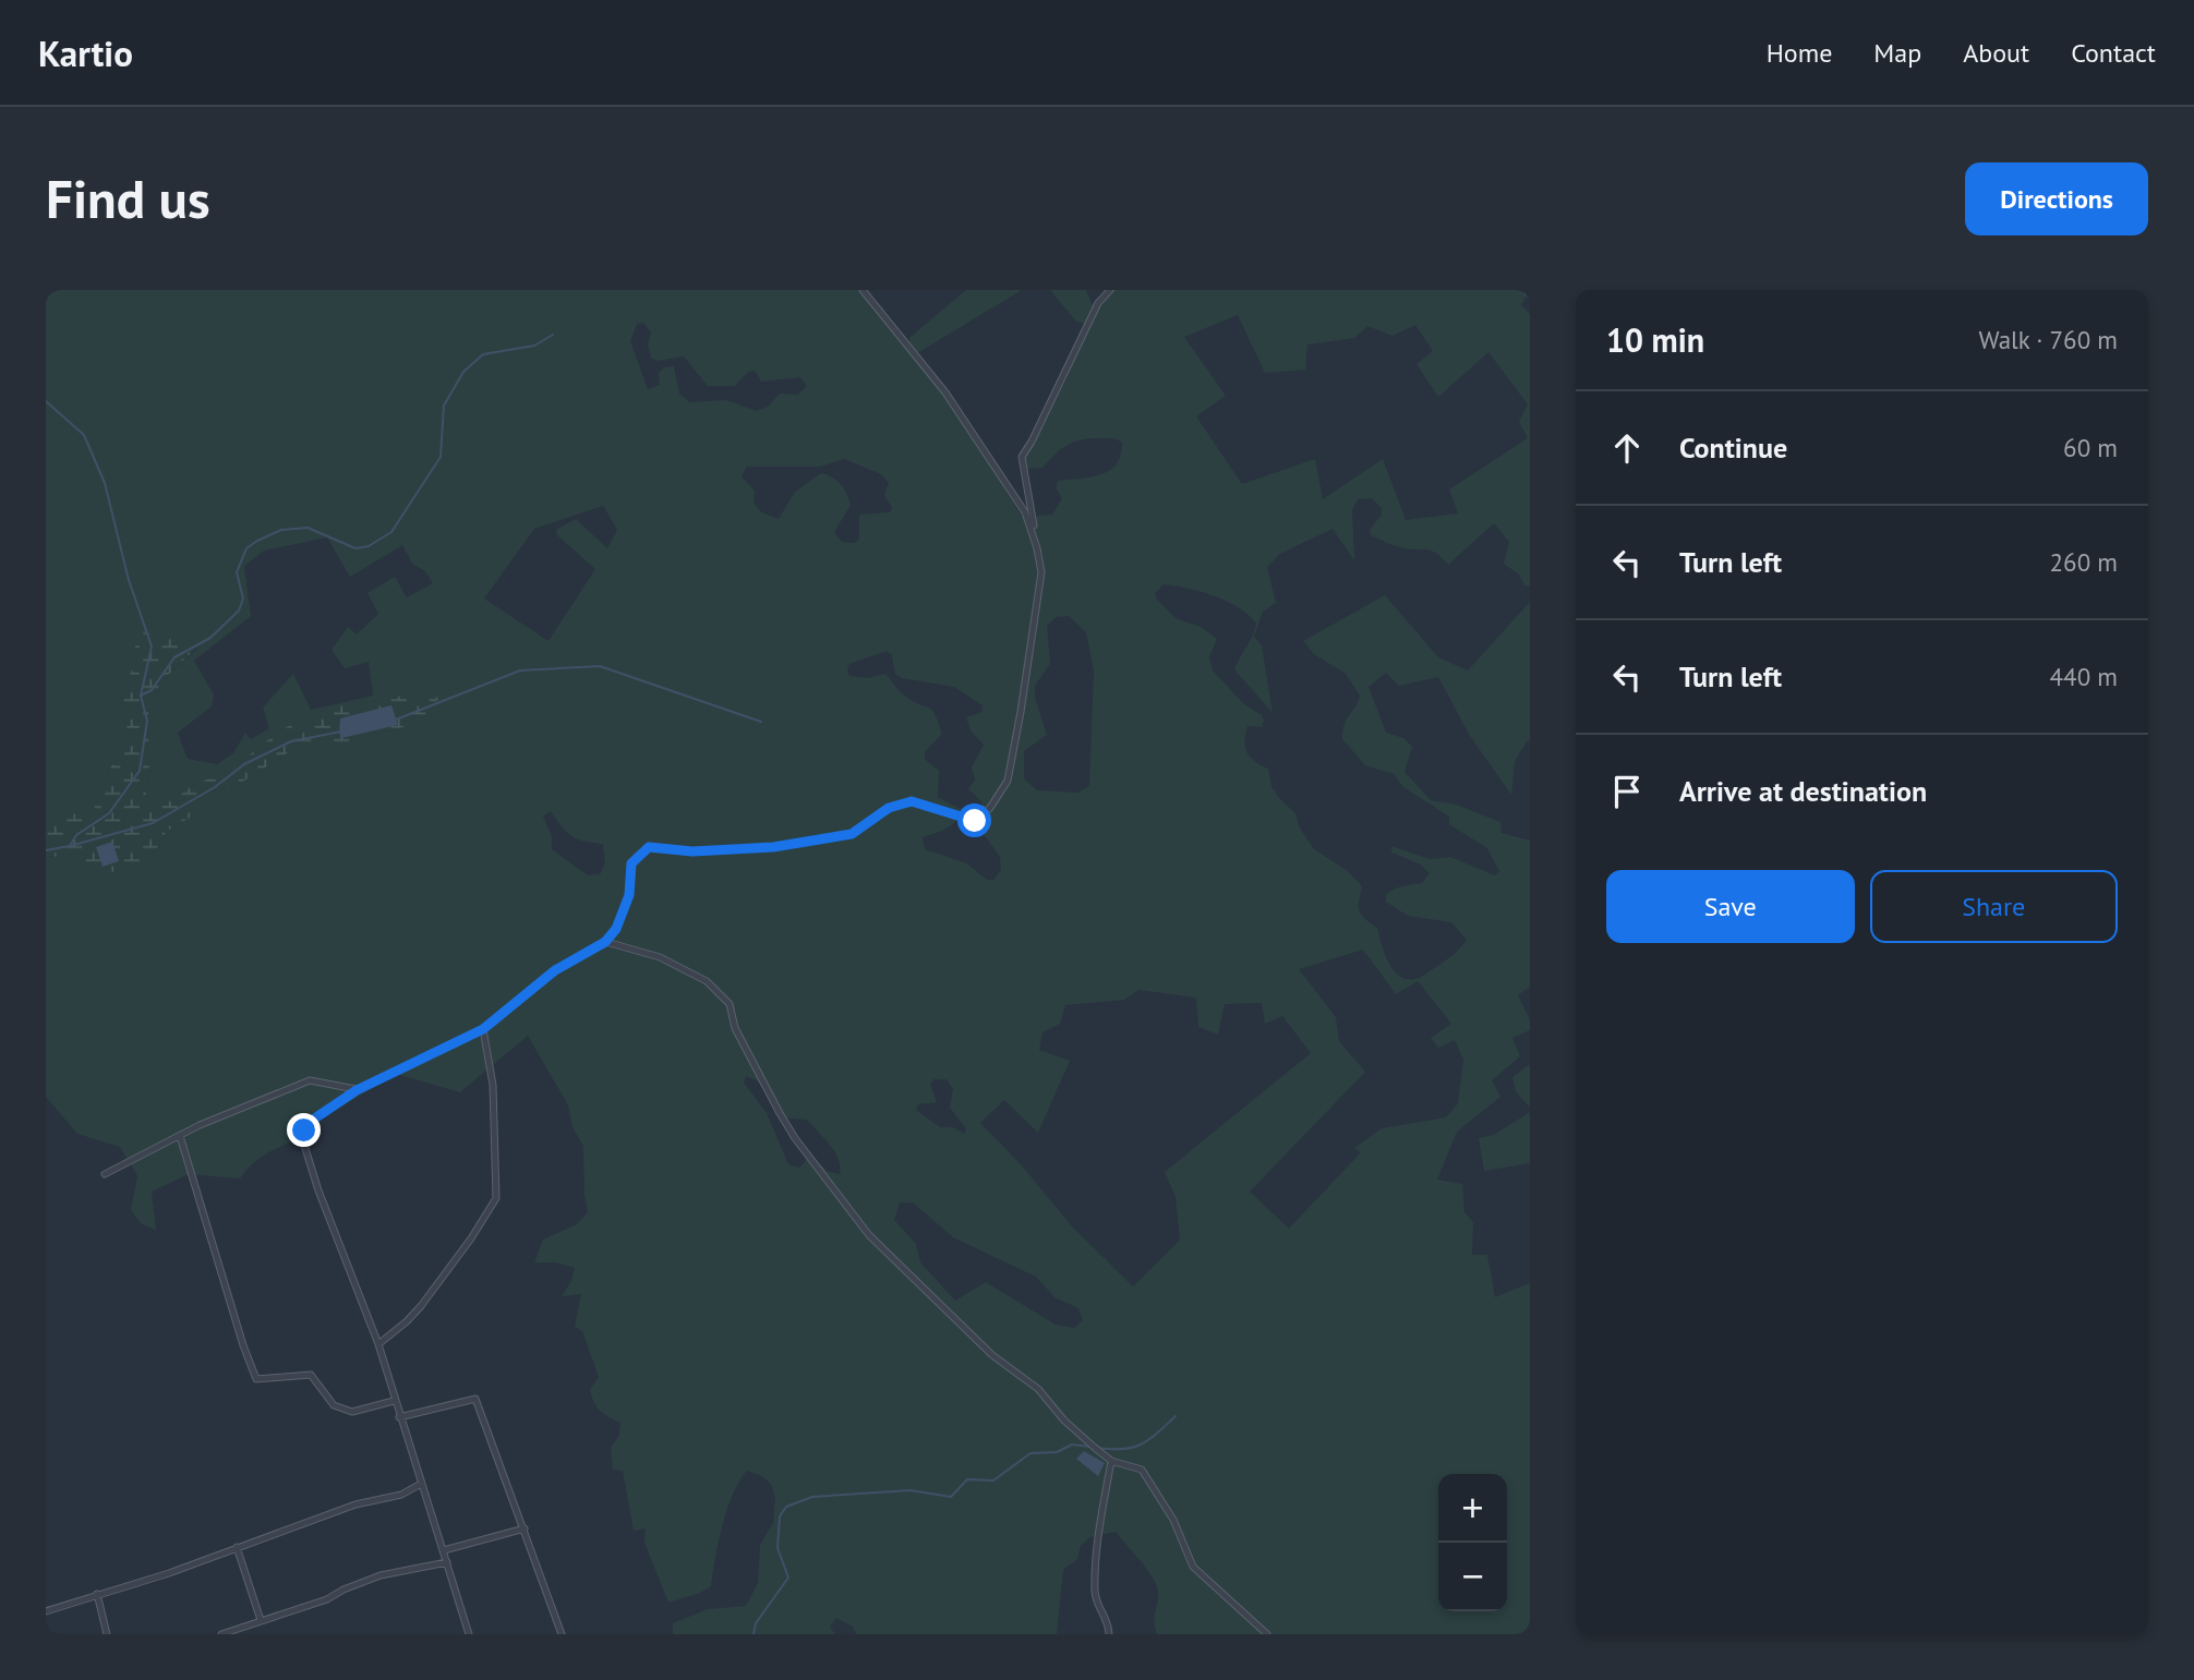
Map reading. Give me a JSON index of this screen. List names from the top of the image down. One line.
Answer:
{"page":{"header":"Kartio","nav":["Home","Map","About","Contact"],"buttons":["Directions",["Save","Share"]],"title":"Find us","heading":["10 min","Walk · 760 m"],"list":[["Continue","60 m"],["Turn left","260 m"],["Turn left","440 m"],"Arrive at destination"],"map_buttons":["+","−"]}}
